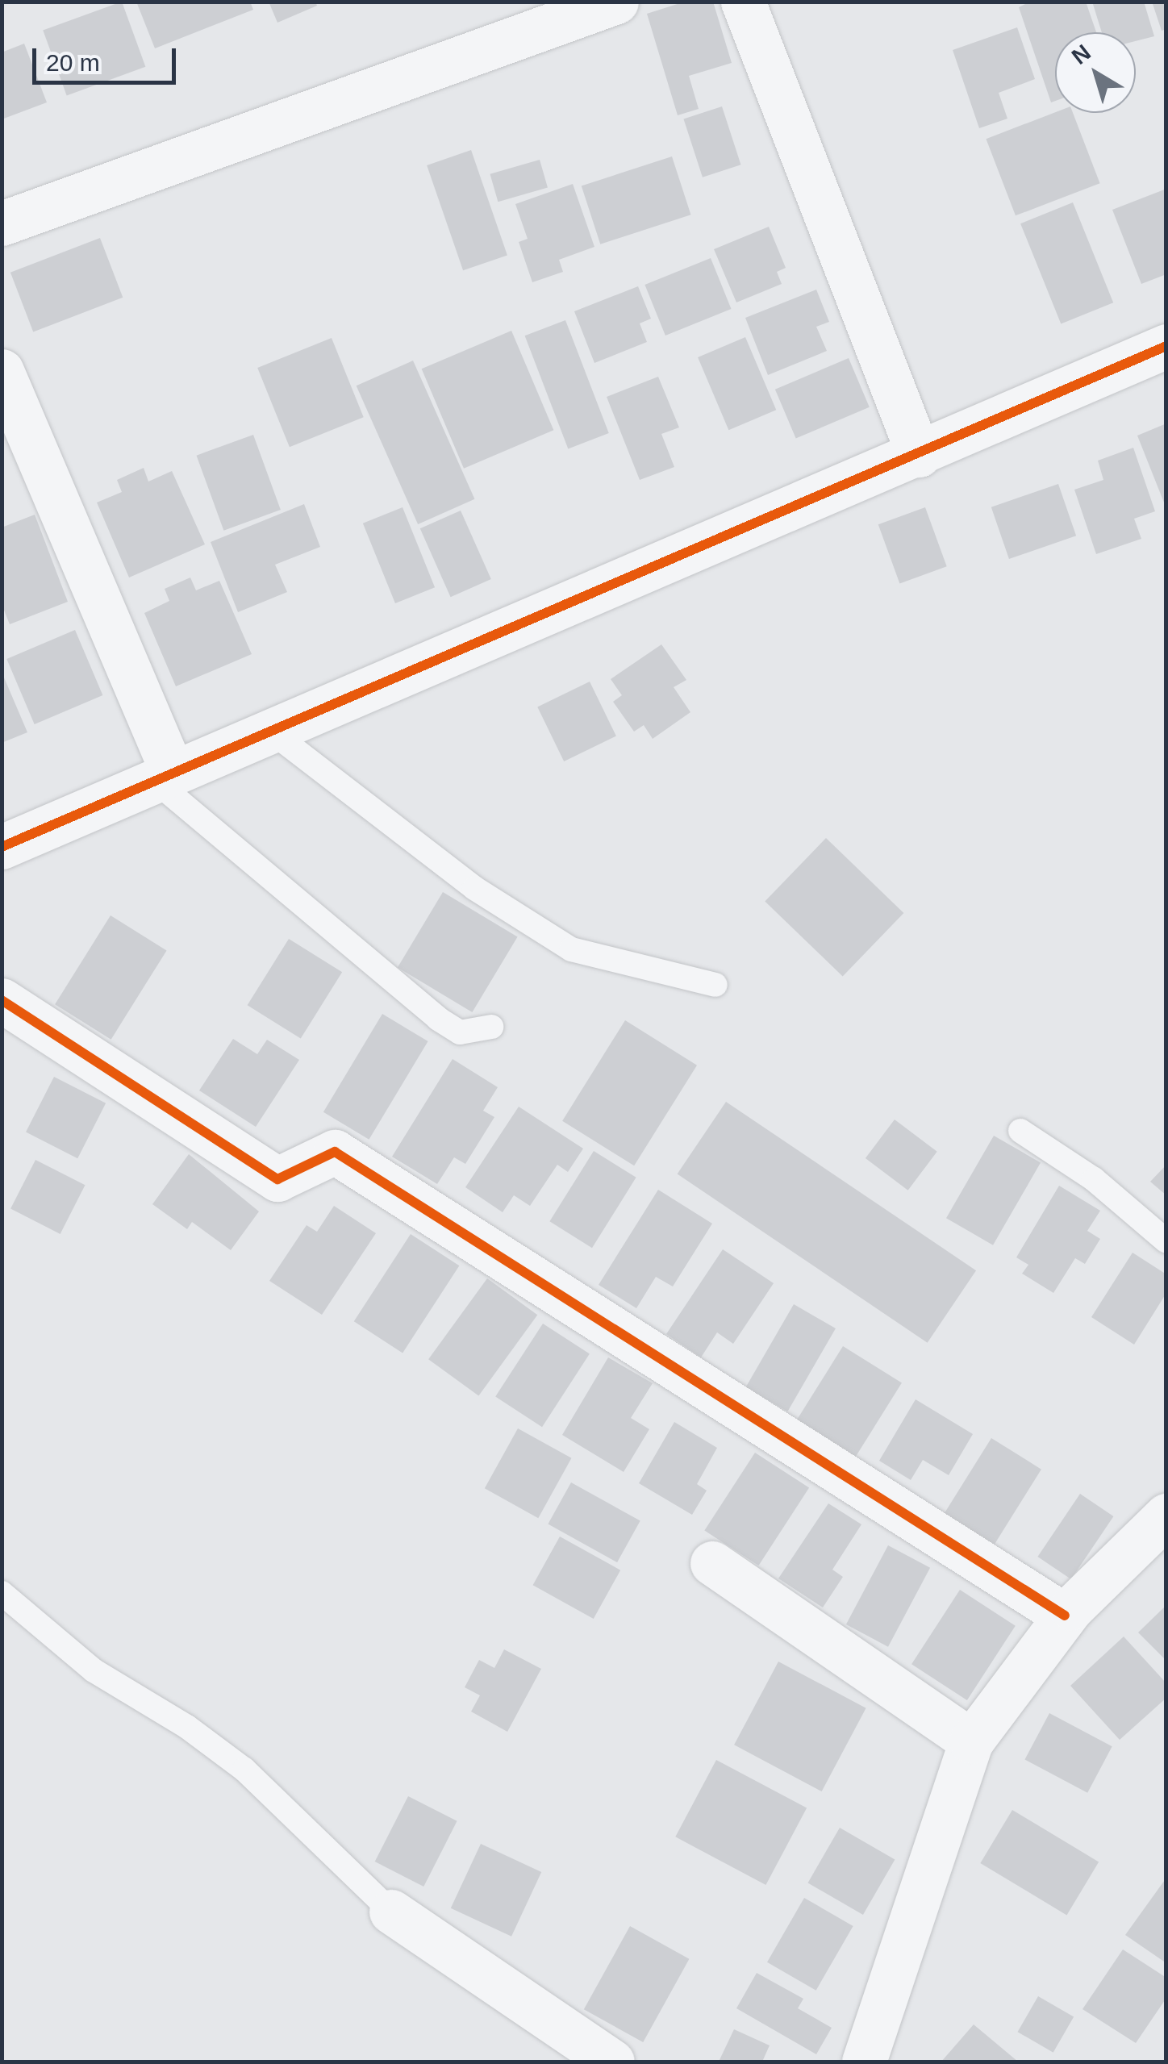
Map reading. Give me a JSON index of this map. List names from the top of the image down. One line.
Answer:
{"scale_bar":"20 m","north":"top left"}
